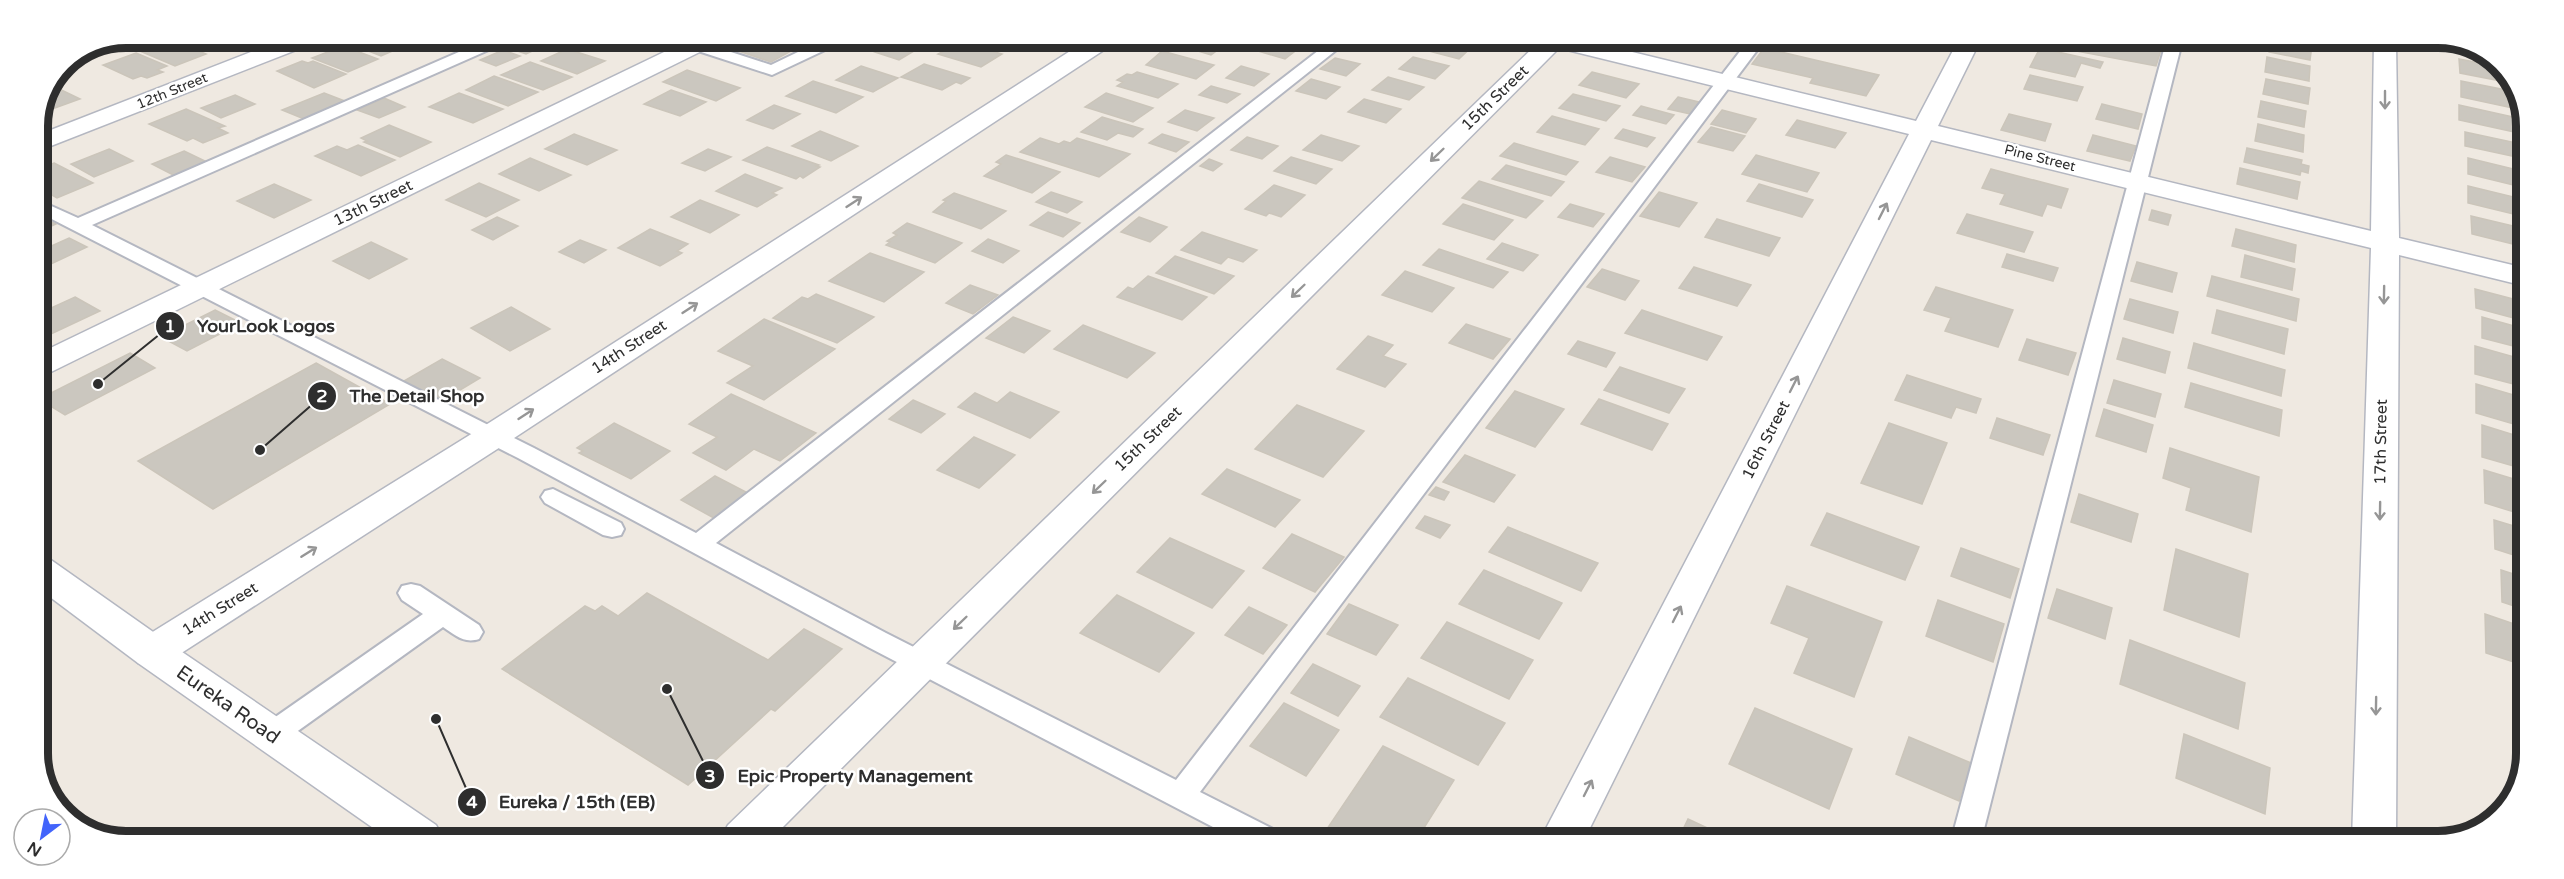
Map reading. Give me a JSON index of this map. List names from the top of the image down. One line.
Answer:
{"streets":{"street":["12th Street","15th Street","Pine Street","13th Street","14th Street","16th Street","17th Street","Eureka Road"]},"crossings":[["Pine Street","16th Street"],["Pine Street","17th Street"],["14th Street","Eureka Road"]],"one_way":["15th Street","14th Street","16th Street","17th Street"],"places":["YourLook Logos","The Detail Shop","Epic Property Management","Eureka / 15th (EB)"],"north":"bottom left"}
